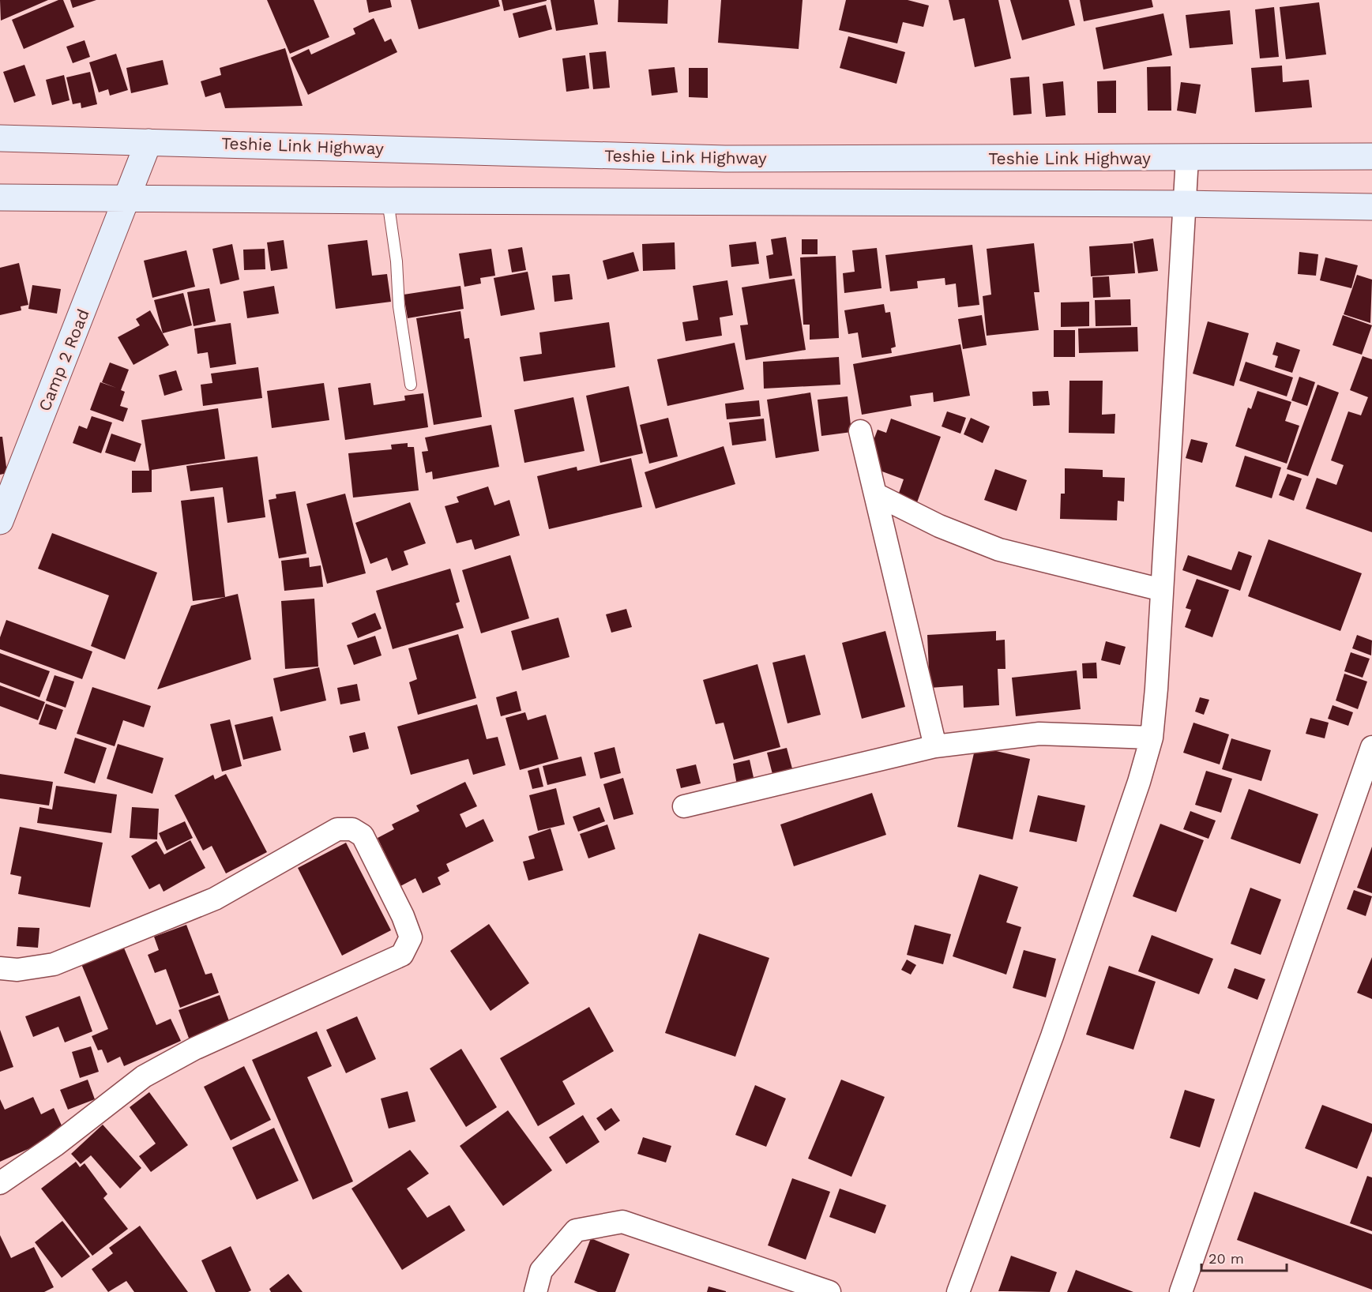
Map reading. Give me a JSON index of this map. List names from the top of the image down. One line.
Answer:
{"streets":{"main road":["Teshie Link Highway","Camp 2 Road"]},"crossings":[["Teshie Link Highway","Camp 2 Road"]],"scale_bar":"20 m"}
